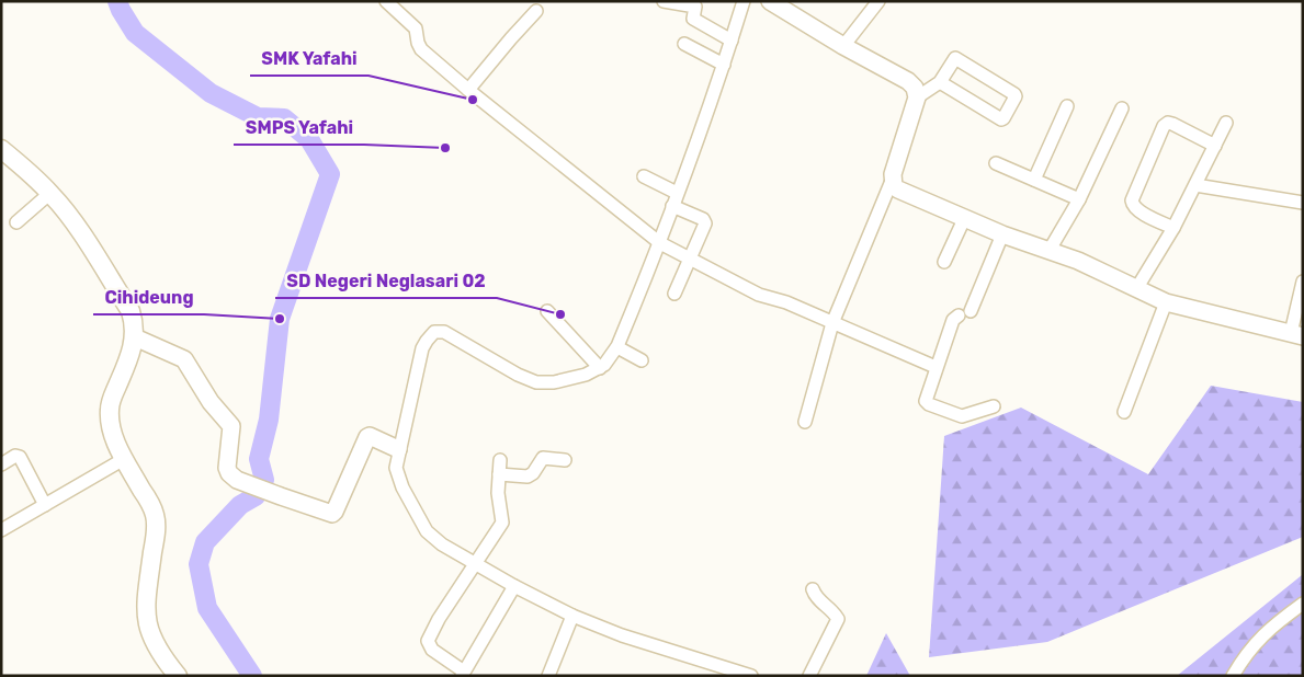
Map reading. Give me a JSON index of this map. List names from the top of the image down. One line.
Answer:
{"places":["SMK Yafahi","SMPS Yafahi","SD Negeri Neglasari 02","Cihideung"]}
